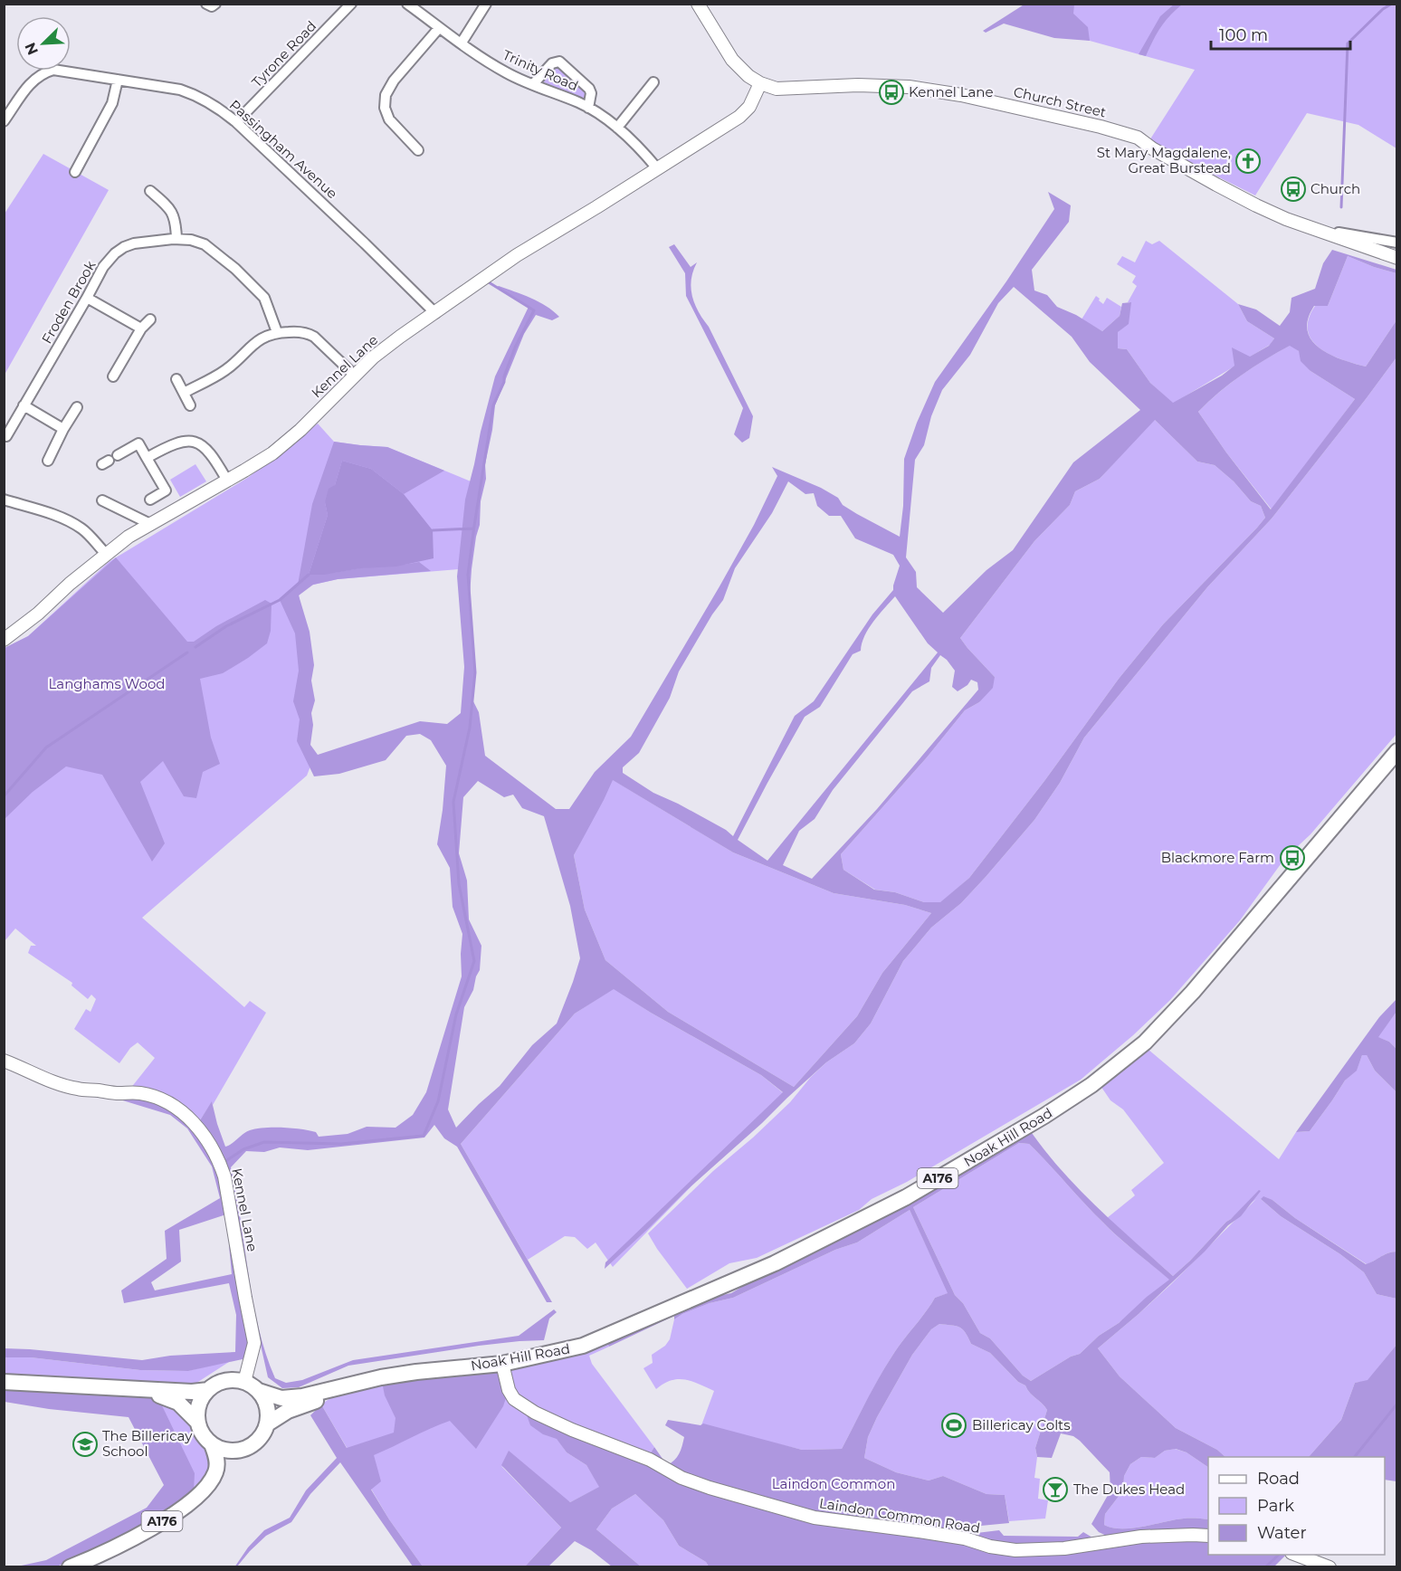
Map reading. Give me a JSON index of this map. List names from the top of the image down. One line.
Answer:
{"streets":{"main road":["Noak Hill Road","A176"],"street":["Tyrone Road","Trinity Road","Church Street","Passingham Avenue","Froden Brook","Kennel Lane","Laindon Common Road"]},"crossings":[["Tyrone Road","Passingham Avenue"],["Trinity Road","Kennel Lane"],["Church Street","Kennel Lane"],["Passingham Avenue","Kennel Lane"],["Kennel Lane","Noak Hill Road"],["Kennel Lane","A176"],["Noak Hill Road","A176"],["Noak Hill Road","Laindon Common Road"]],"parks":["Langhams Wood","Laindon Common"],"places":{"bus stop":["Kennel Lane","Church","Blackmore Farm"],"church":["St Mary Magdalene, Great Burstead"],"sports":["Billericay Colts"],"school or university":["The Billericay School"],"bar":["The Dukes Head"]},"legend":["Road","Park","Water"],"scale_bar":"100 m","north":"bottom left"}
